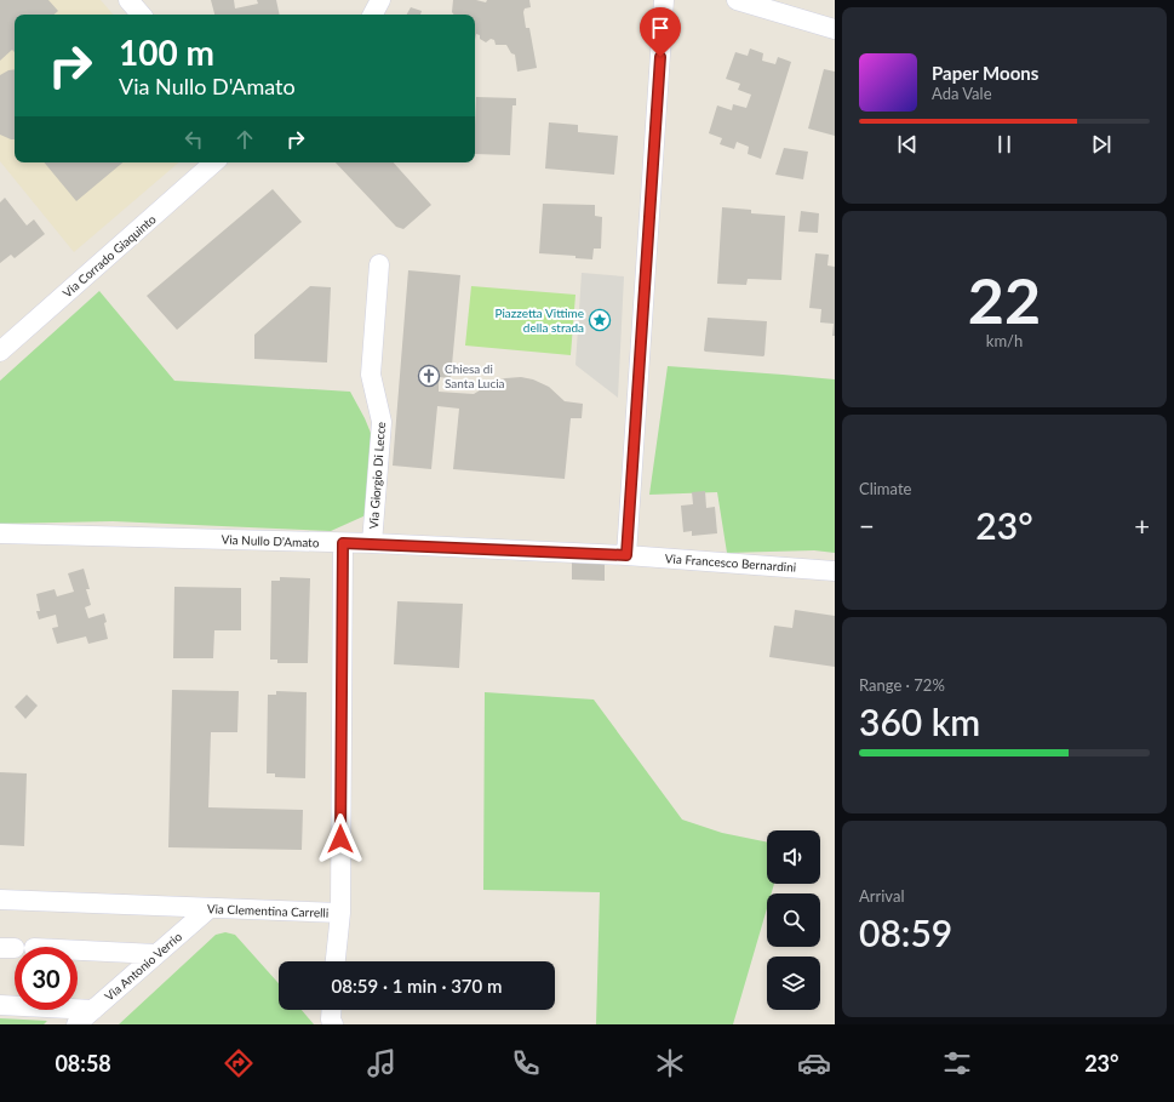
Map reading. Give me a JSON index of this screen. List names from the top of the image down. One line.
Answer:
{"streets":{"street":["Via Corrado Giaquinto","Via Giorgio Di Lecce","Via Nullo D'Amato","Via Francesco Bernardini","Via Clementina Carrelli","Via Antonio Verrio"]},"crossings":[["Via Giorgio Di Lecce","Via Nullo D'Amato"],["Via Nullo D'Amato","Via Francesco Bernardini"],["Via Nullo D'Amato","Via Clementina Carrelli"],["Via Clementina Carrelli","Via Antonio Verrio"]],"places":{"place":["Piazzetta Vittime della strada"],"church":["Chiesa di Santa Lucia"]},"page":{"turn":["100 m","Via Nullo D'Amato"],"song":["Paper Moons","Ada Vale"],"tile":[["22","km/h"],"Climate",["Range · 72%","360 km"],["Arrival","08:59"]],"heat":["−","23°","+"],"limit":"30","trip":"08:59 · 1 min · 370 m","tabs":["08:58","23°"]}}
